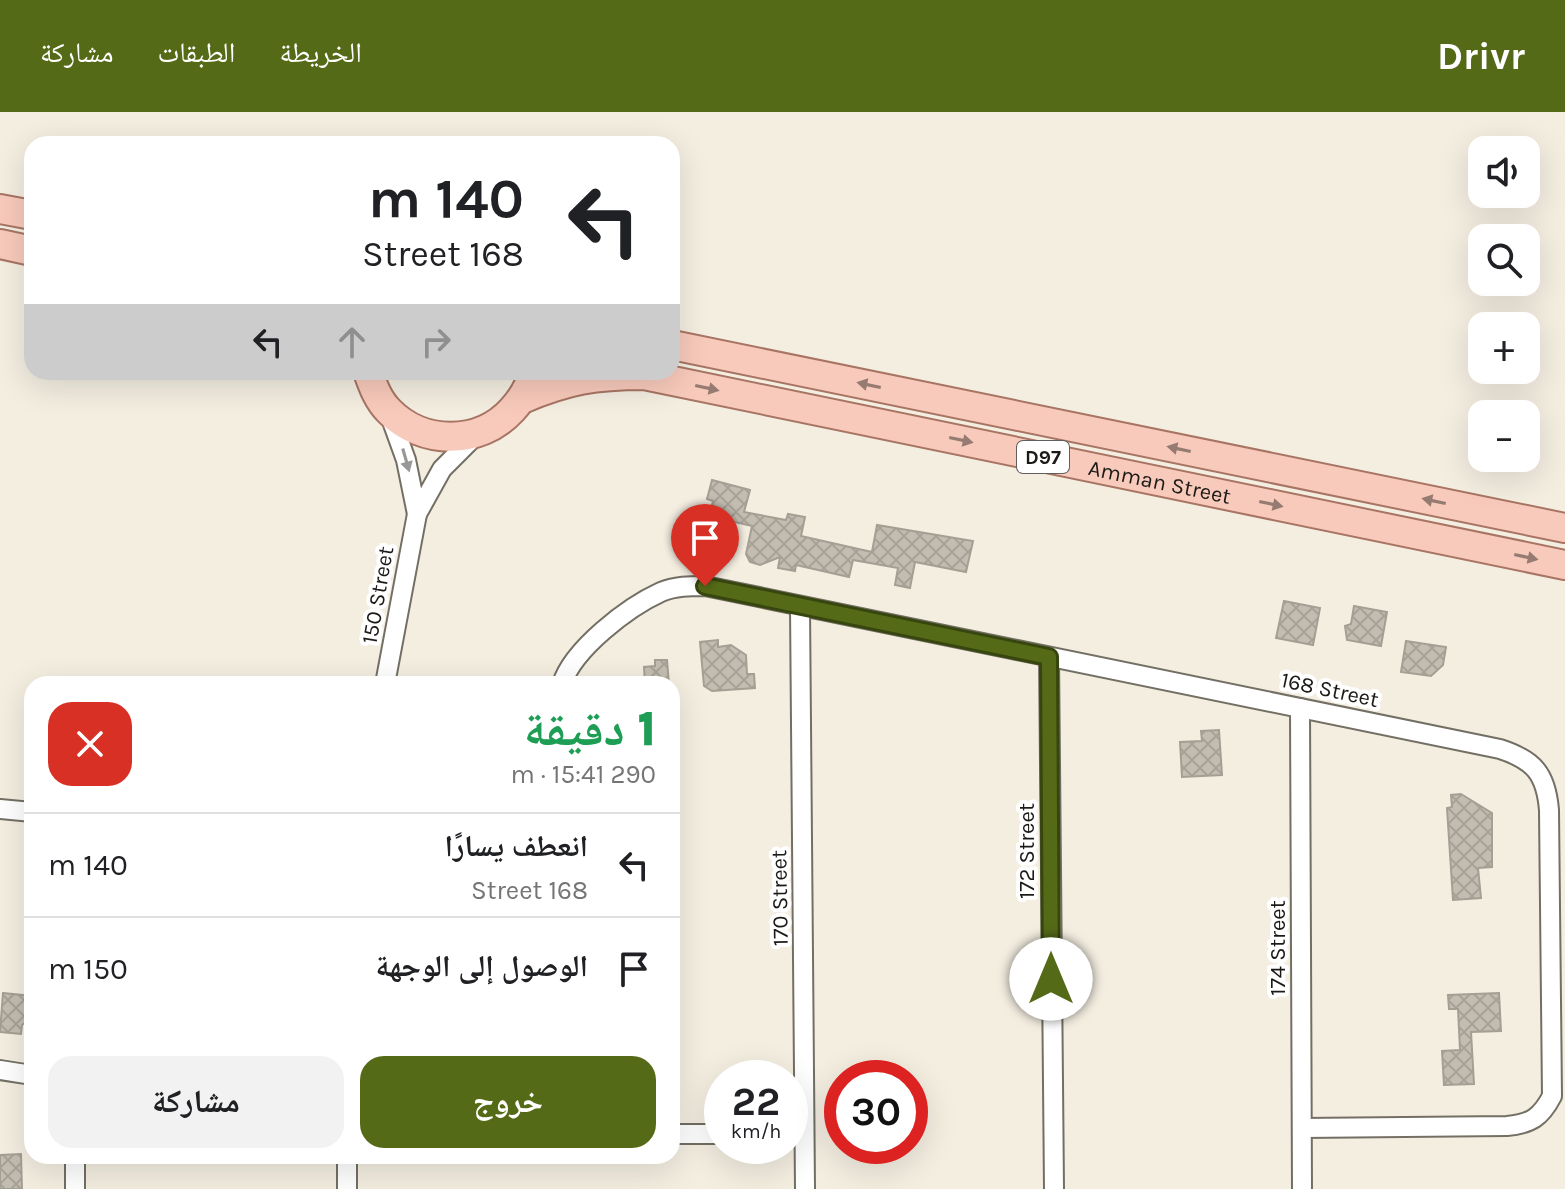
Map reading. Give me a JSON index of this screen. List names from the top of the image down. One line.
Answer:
{"streets":{"main road":["D97","Amman Street"],"street":["150 Street","168 Street","172 Street","170 Street","174 Street"]},"crossings":[["168 Street","172 Street"],["168 Street","170 Street"],["168 Street","174 Street"]],"page":{"header":"Drivr","nav":["الخريطة","الطبقات","مشاركة"],"map_buttons":["+","−"],"turn":["140 m","168 Street"],"heading":["1 دقيقة","290 m · 15:41"],"list":[{"name":"انعطف يسارًا","note":"168 Street","value":"140 m"},{"name":"الوصول إلى الوجهة","value":"150 m"}],"buttons":["خروج","مشاركة"],"speed":"22 km/h","limit":"30"}}
